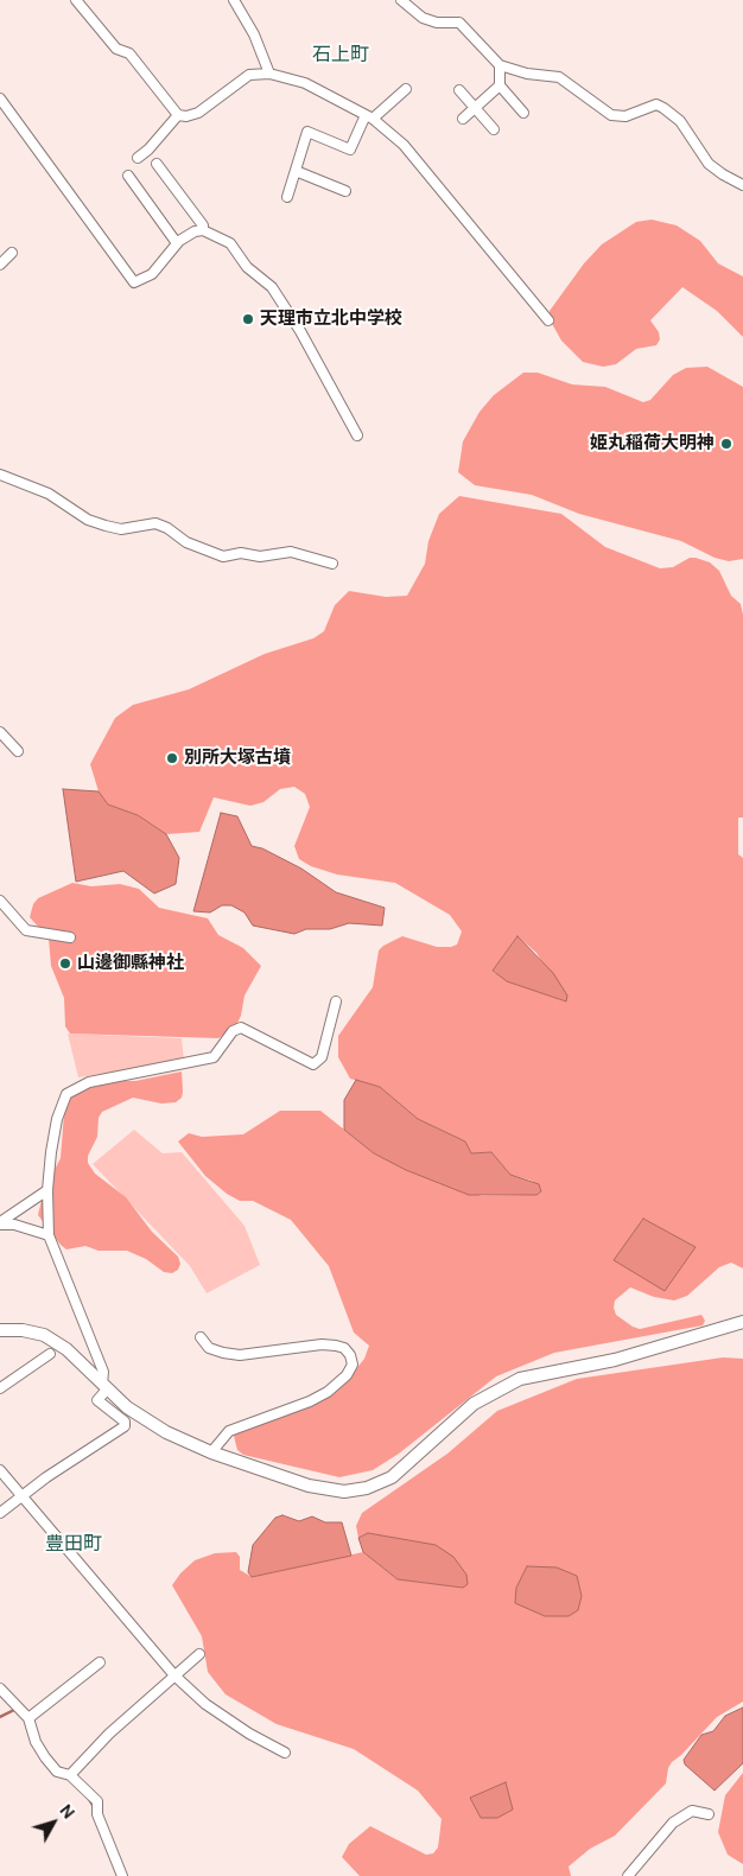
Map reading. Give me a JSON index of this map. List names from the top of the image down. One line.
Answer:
{"districts":["石上町","豊田町"],"places":["天理市立北中学校","姫丸稲荷大明神","別所大塚古墳","山邊御縣神社"],"north":"top right"}
